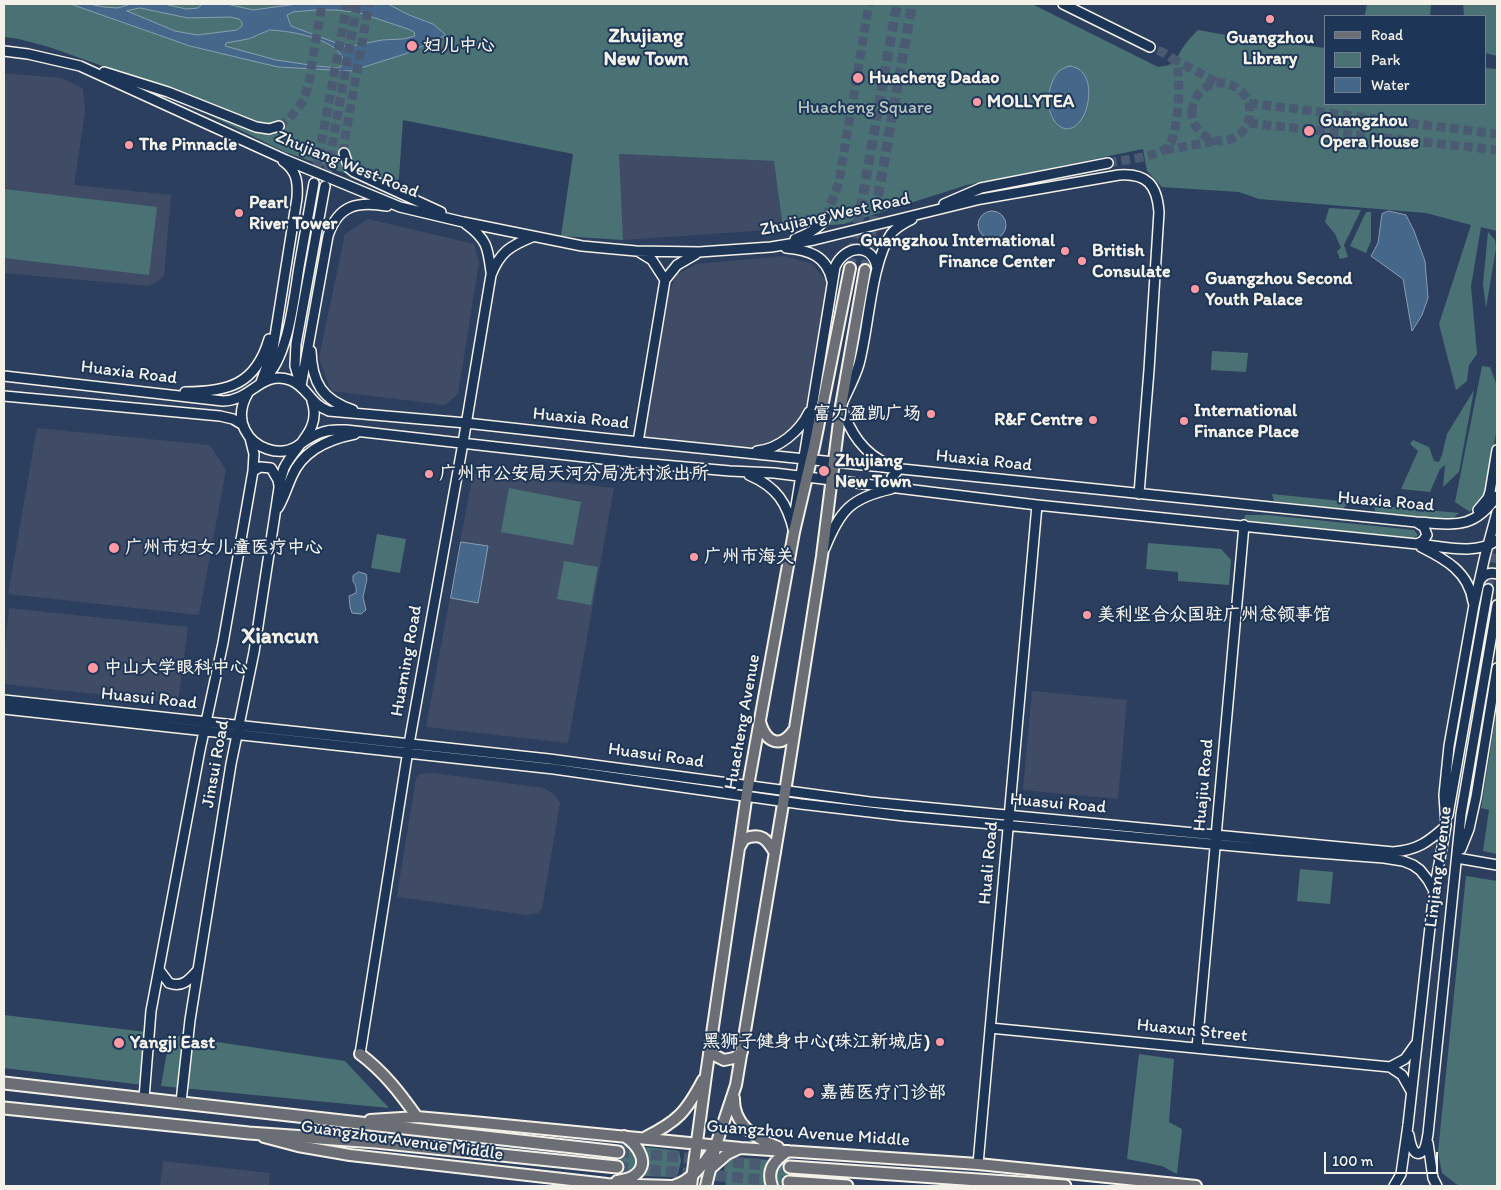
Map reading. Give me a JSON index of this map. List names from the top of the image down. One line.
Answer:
{"streets":{"highway":["Guangzhou Avenue Middle"],"main road":["Zhujiang West Road","Huaxia Road","Huaming Road","Huasui Road","Huacheng Avenue","Jinsui Road","Huajiu Road","Huali Road","Linjiang Avenue","Huaxun Street"]},"crossings":[["Zhujiang West Road","Huaxia Road"],["Huaxia Road","Huaming Road"],["Huaxia Road","Huacheng Avenue"],["Huaxia Road","Jinsui Road"],["Huaxia Road","Huajiu Road"],["Huaxia Road","Huali Road"],["Huaming Road","Huasui Road"],["Huaming Road","Guangzhou Avenue Middle"],["Huasui Road","Huacheng Avenue"],["Huasui Road","Jinsui Road"],["Huasui Road","Huajiu Road"],["Huasui Road","Huali Road"],["Huasui Road","Linjiang Avenue"],["Jinsui Road","Guangzhou Avenue Middle"],["Huajiu Road","Huaxun Street"],["Huali Road","Huaxun Street"],["Huali Road","Guangzhou Avenue Middle"]],"districts":["Zhujiang New Town","Xiancun"],"parks":["Huacheng Square"],"places":["Guangzhou Library","妇儿中心","Huacheng Dadao","MOLLYTEA","Guangzhou Opera House","The Pinnacle","Pearl River Tower","Guangzhou International Finance Center","British Consulate","Guangzhou Second Youth Palace","富力盈凯广场","R&F Centre","International Finance Place","Zhujiang New Town","广州市公安局天河分局冼村派出所","广州市妇女儿童医疗中心","广州市海关","美利坚合众国驻广州总领事馆","中山大学眼科中心","黑狮子健身中心(珠江新城店)","Yangji East","嘉茜医疗门诊部"],"legend":["Road","Park","Water"],"scale_bar":"100 m"}
